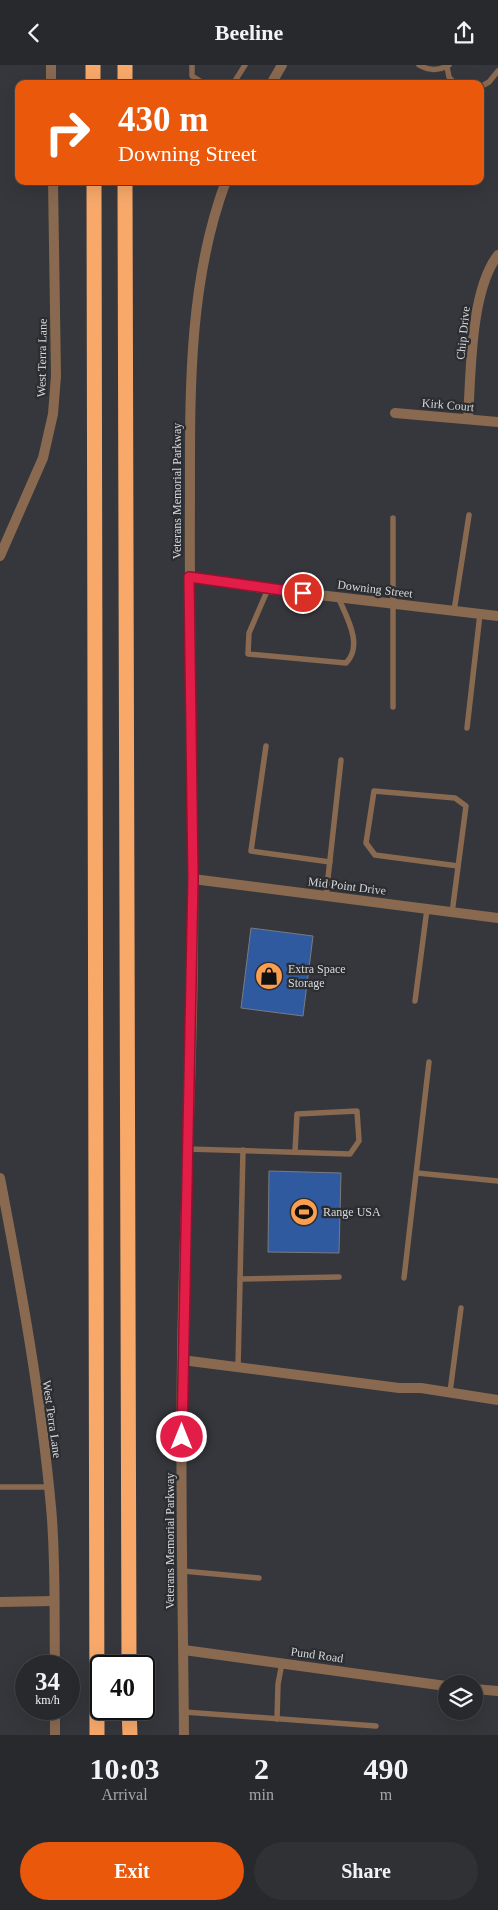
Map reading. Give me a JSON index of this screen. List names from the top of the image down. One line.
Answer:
{"streets":{"street":["Chip Drive","West Terra Lane","Kirk Court","Veterans Memorial Parkway","Downing Street","Mid Point Drive","Pund Road"]},"crossings":[["Chip Drive","Kirk Court"],["Veterans Memorial Parkway","Downing Street"],["Veterans Memorial Parkway","Mid Point Drive"],["Veterans Memorial Parkway","Pund Road"]],"places":{"shop":["Extra Space Storage"],"sports":["Range USA"]},"page":{"header":"Beeline","turn":["430 m","Downing Street"],"speed":"34 km/h","limit":"40","eta":["10:03","Arrival","2","min","490","m"],"buttons":["Exit","Share"]}}
